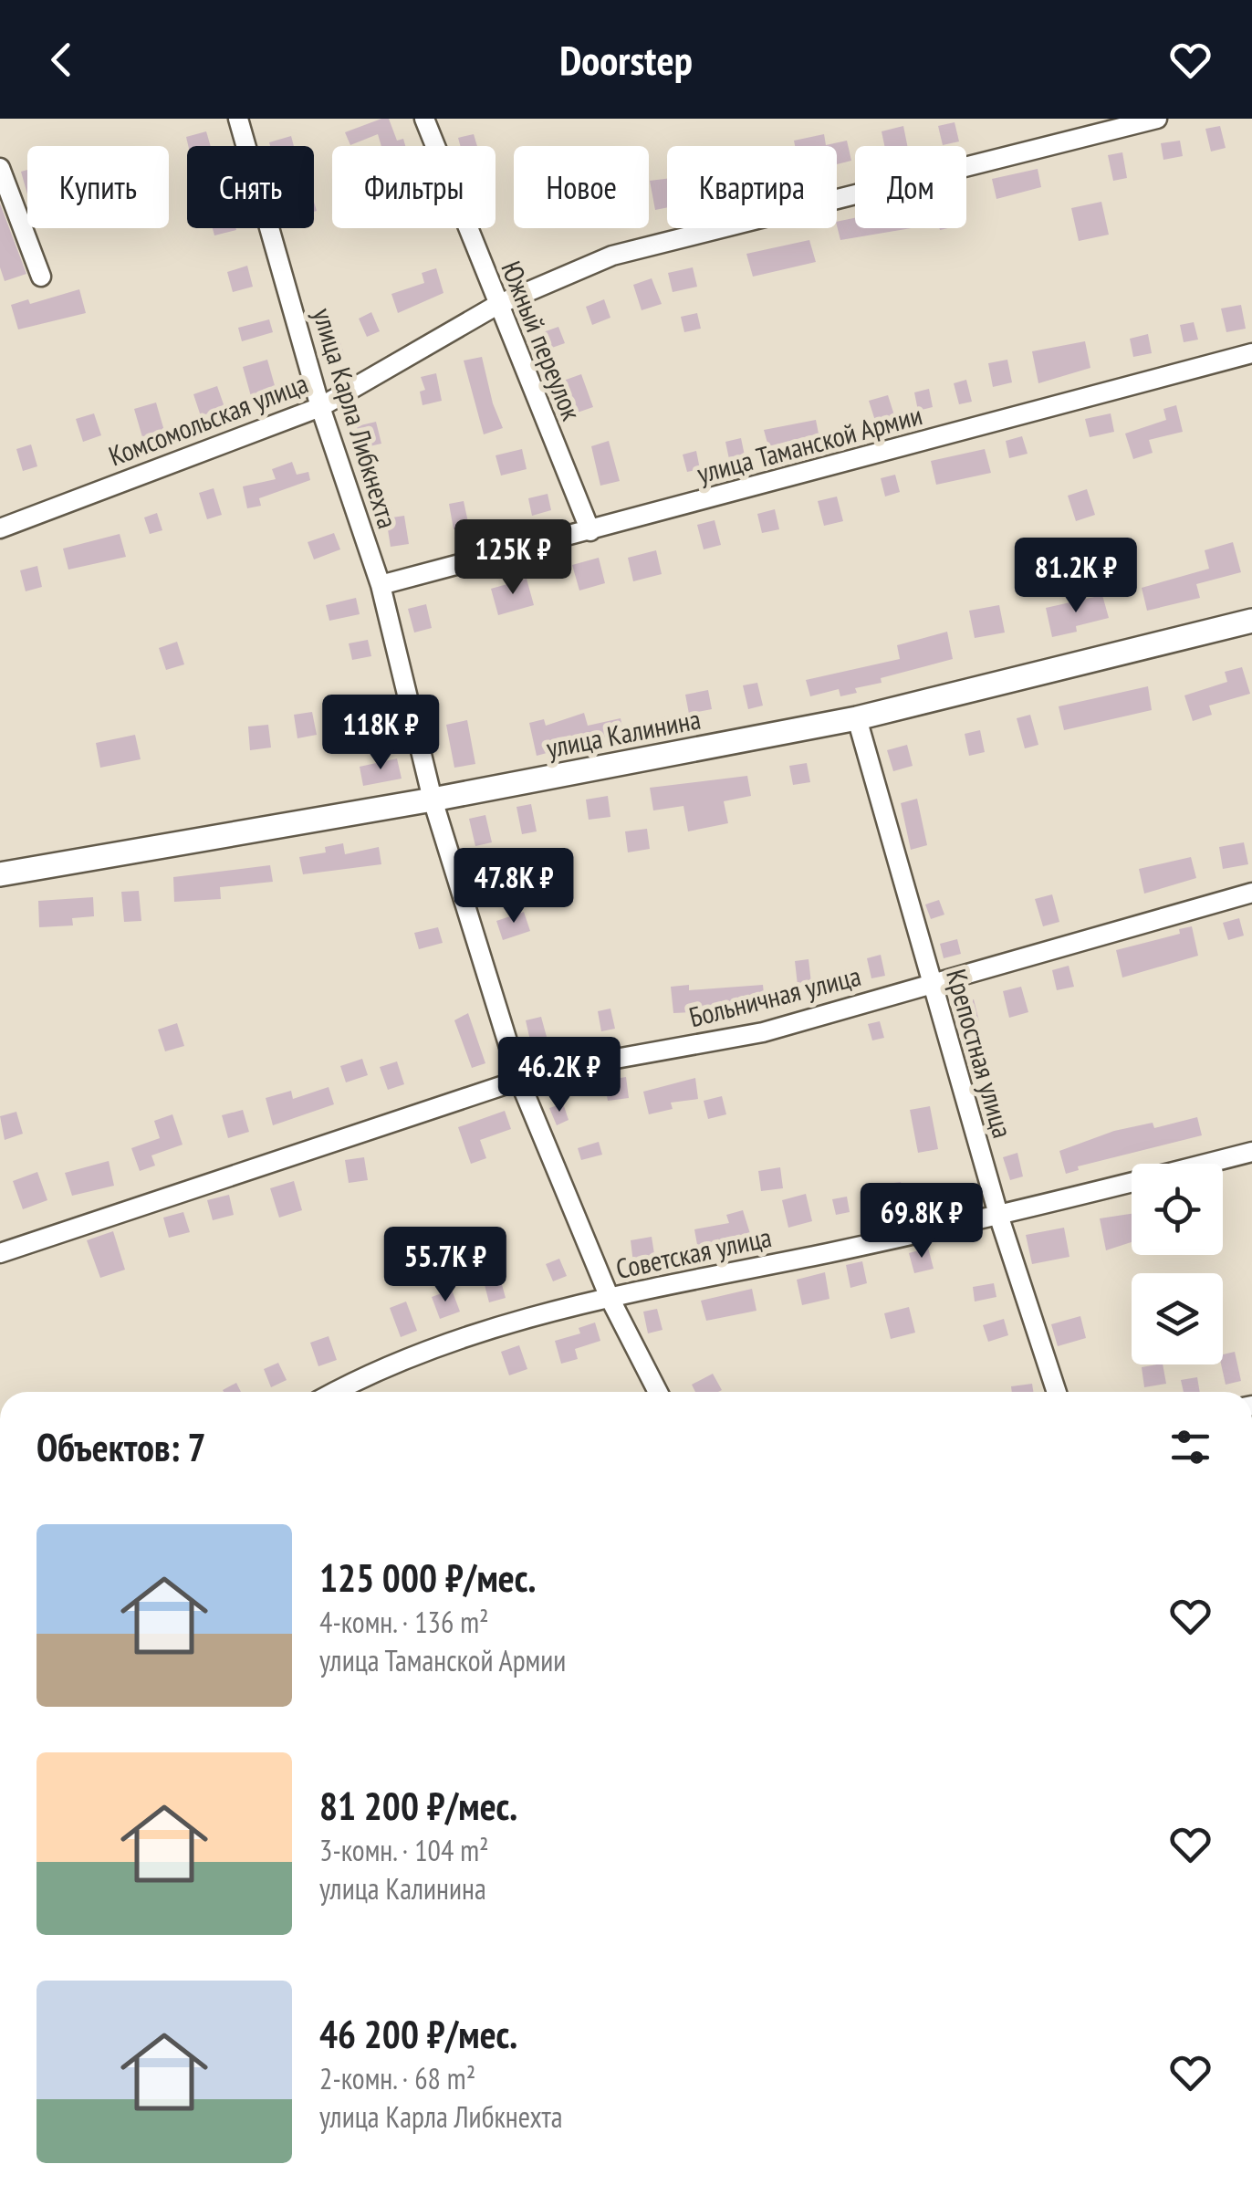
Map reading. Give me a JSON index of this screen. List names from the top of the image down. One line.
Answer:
{"streets":{"street":["Южный переулок","улица Карла Либкнехта","Комсомольская улица","улица Таманской Армии","улица Калинина","Больничная улица","Крепостная улица","Советская улица"]},"crossings":[["Южный переулок","Комсомольская улица"],["Южный переулок","улица Таманской Армии"],["улица Карла Либкнехта","Комсомольская улица"],["улица Карла Либкнехта","улица Таманской Армии"],["улица Карла Либкнехта","улица Калинина"],["улица Карла Либкнехта","Больничная улица"],["улица Карла Либкнехта","Советская улица"],["улица Калинина","Крепостная улица"],["Больничная улица","Крепостная улица"],["Крепостная улица","Советская улица"]],"page":{"header":"Doorstep","chip":["Купить","Снять","Фильтры","Новое","Квартира","Дом"],"price":["125K ₽","81.2K ₽","118K ₽","47.8K ₽","46.2K ₽","69.8K ₽","55.7K ₽"],"heading":"Объектов: 7","list":[{"name":"125 000 ₽/мес.","note":"4-комн. · 136 m² · улица Таманской Армии"},{"name":"81 200 ₽/мес.","note":"3-комн. · 104 m² · улица Калинина"},{"name":"46 200 ₽/мес.","note":"2-комн. · 68 m² · улица Карла Либкнехта"}]}}
